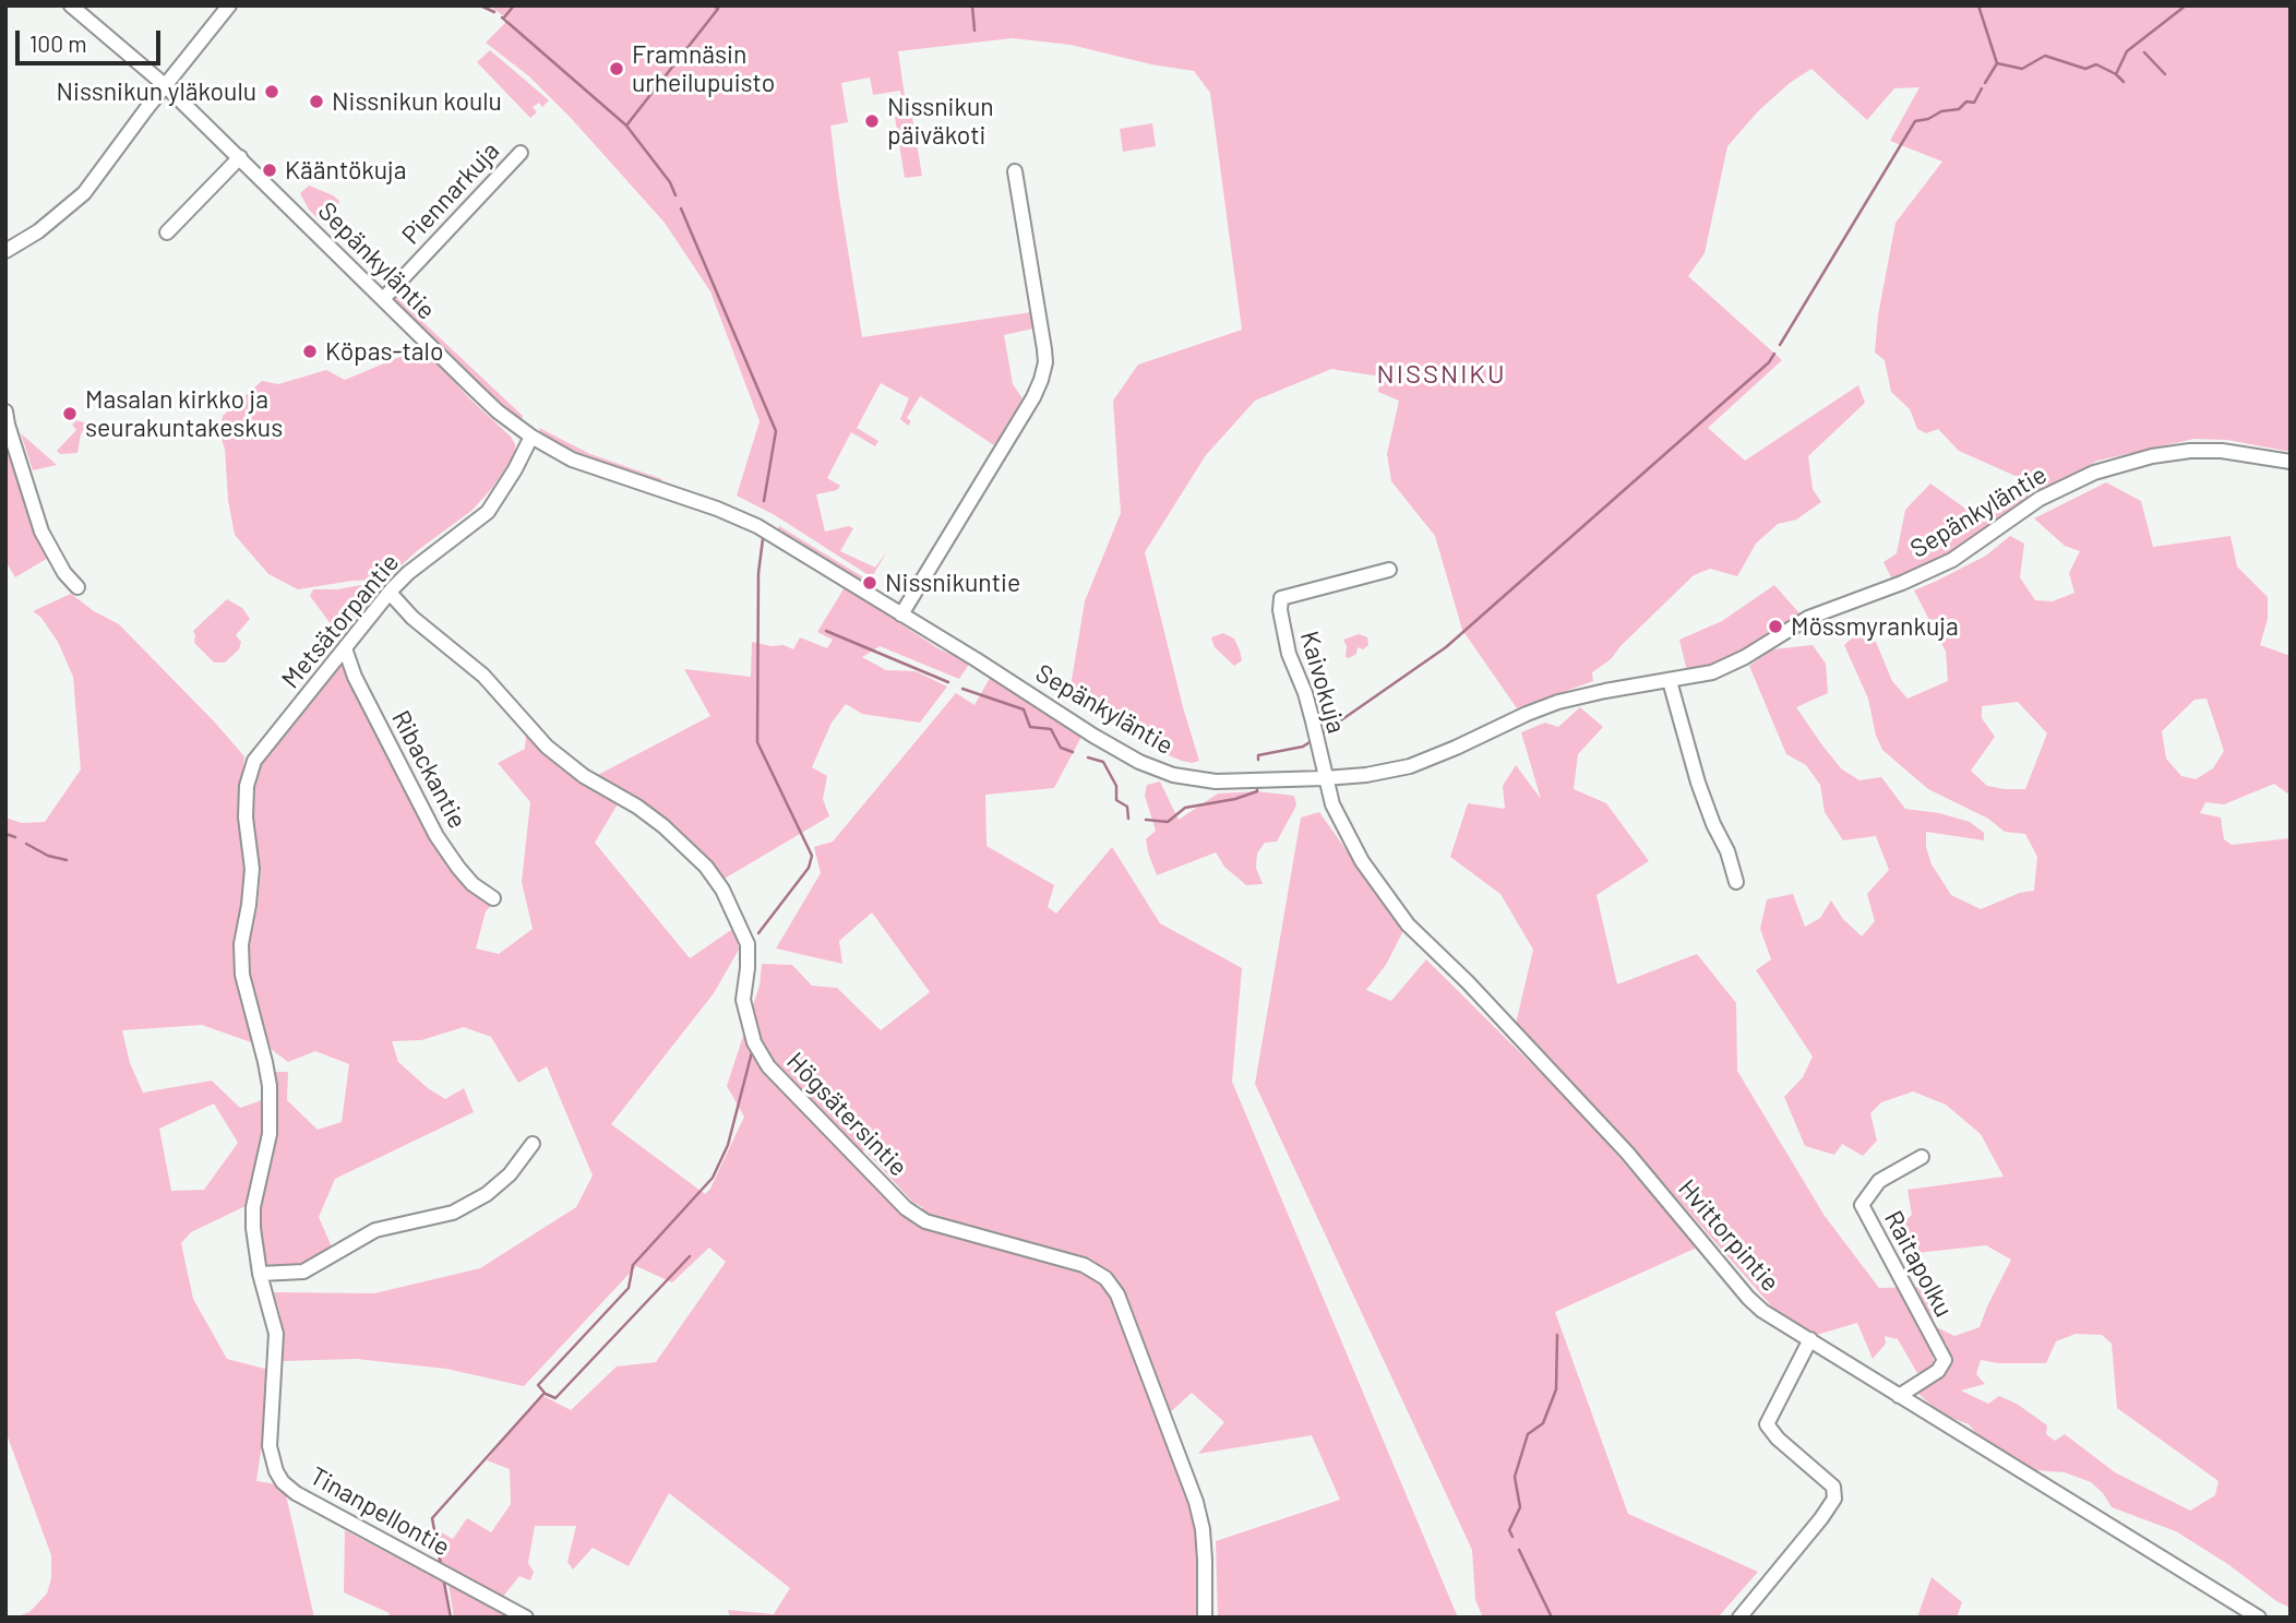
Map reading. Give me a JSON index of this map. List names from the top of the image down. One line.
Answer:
{"streets":{"street":["Piennarkuja","Sepänkyläntie","Metsätorpantie","Kaivokuja","Ribackantie","Högsätersintie","Hvittorpintie","Raitapolku","Tinanpellontie"]},"crossings":[["Piennarkuja","Sepänkyläntie"],["Sepänkyläntie","Metsätorpantie"],["Sepänkyläntie","Kaivokuja"],["Sepänkyläntie","Hvittorpintie"],["Metsätorpantie","Ribackantie"],["Metsätorpantie","Högsätersintie"],["Metsätorpantie","Tinanpellontie"],["Kaivokuja","Hvittorpintie"],["Hvittorpintie","Raitapolku"]],"districts":["NISSNIKU"],"places":["Framnäsin urheilupuisto","Nissnikun yläkoulu","Nissnikun koulu","Nissnikun päiväkoti","Kääntökuja","Köpas-talo","Masalan kirkko ja seurakuntakeskus","Nissnikuntie","Mössmyrankuja"],"scale_bar":"100 m"}
